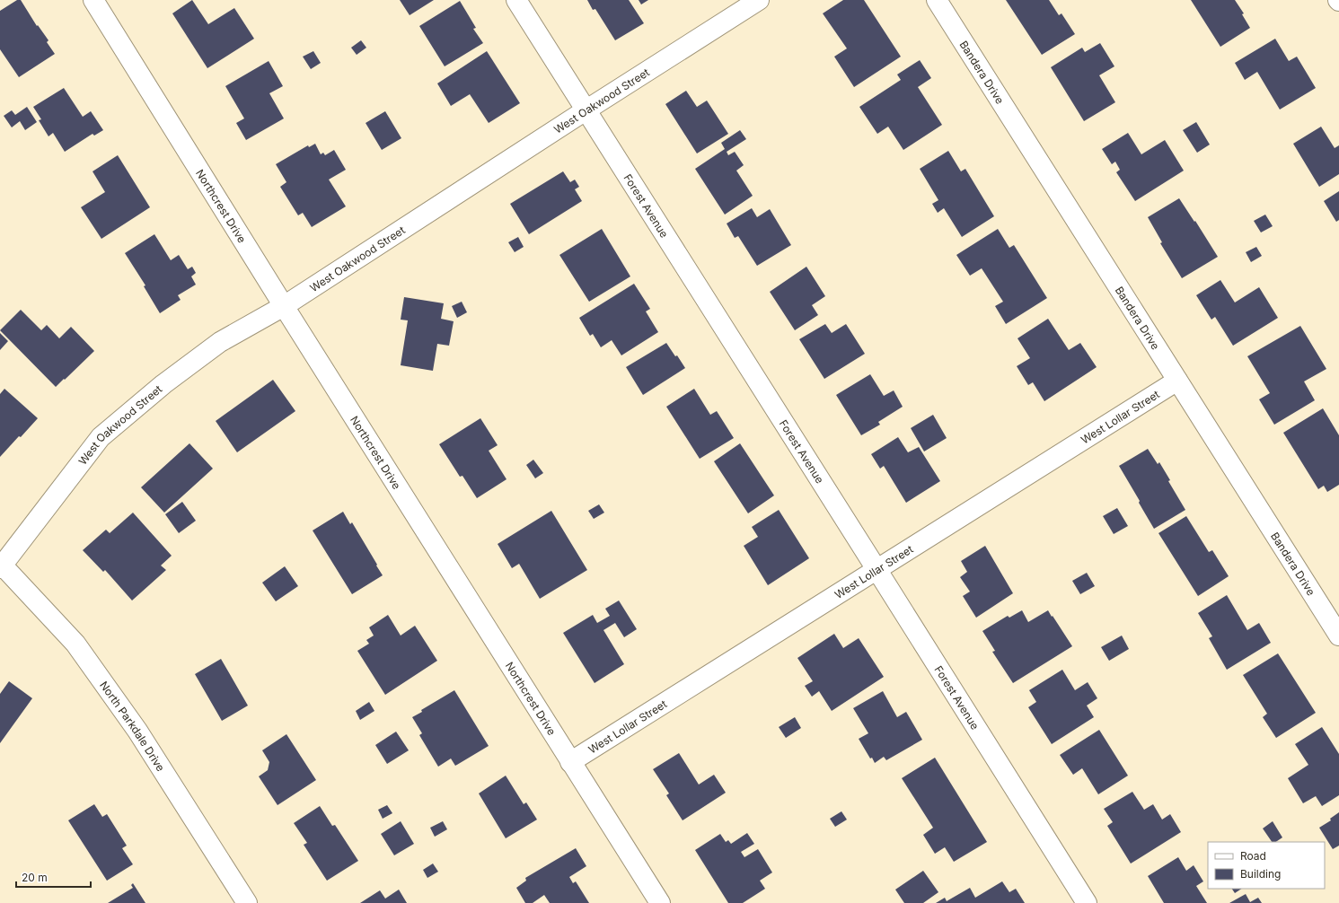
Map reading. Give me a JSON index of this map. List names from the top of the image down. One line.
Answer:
{"streets":{"street":["Bandera Drive","West Oakwood Street","Northcrest Drive","Forest Avenue","West Lollar Street","North Parkdale Drive"]},"crossings":[["Bandera Drive","West Lollar Street"],["West Oakwood Street","Northcrest Drive"],["West Oakwood Street","Forest Avenue"],["West Oakwood Street","North Parkdale Drive"],["Northcrest Drive","West Lollar Street"],["Forest Avenue","West Lollar Street"]],"legend":["Road","Building"],"scale_bar":"20 m"}
